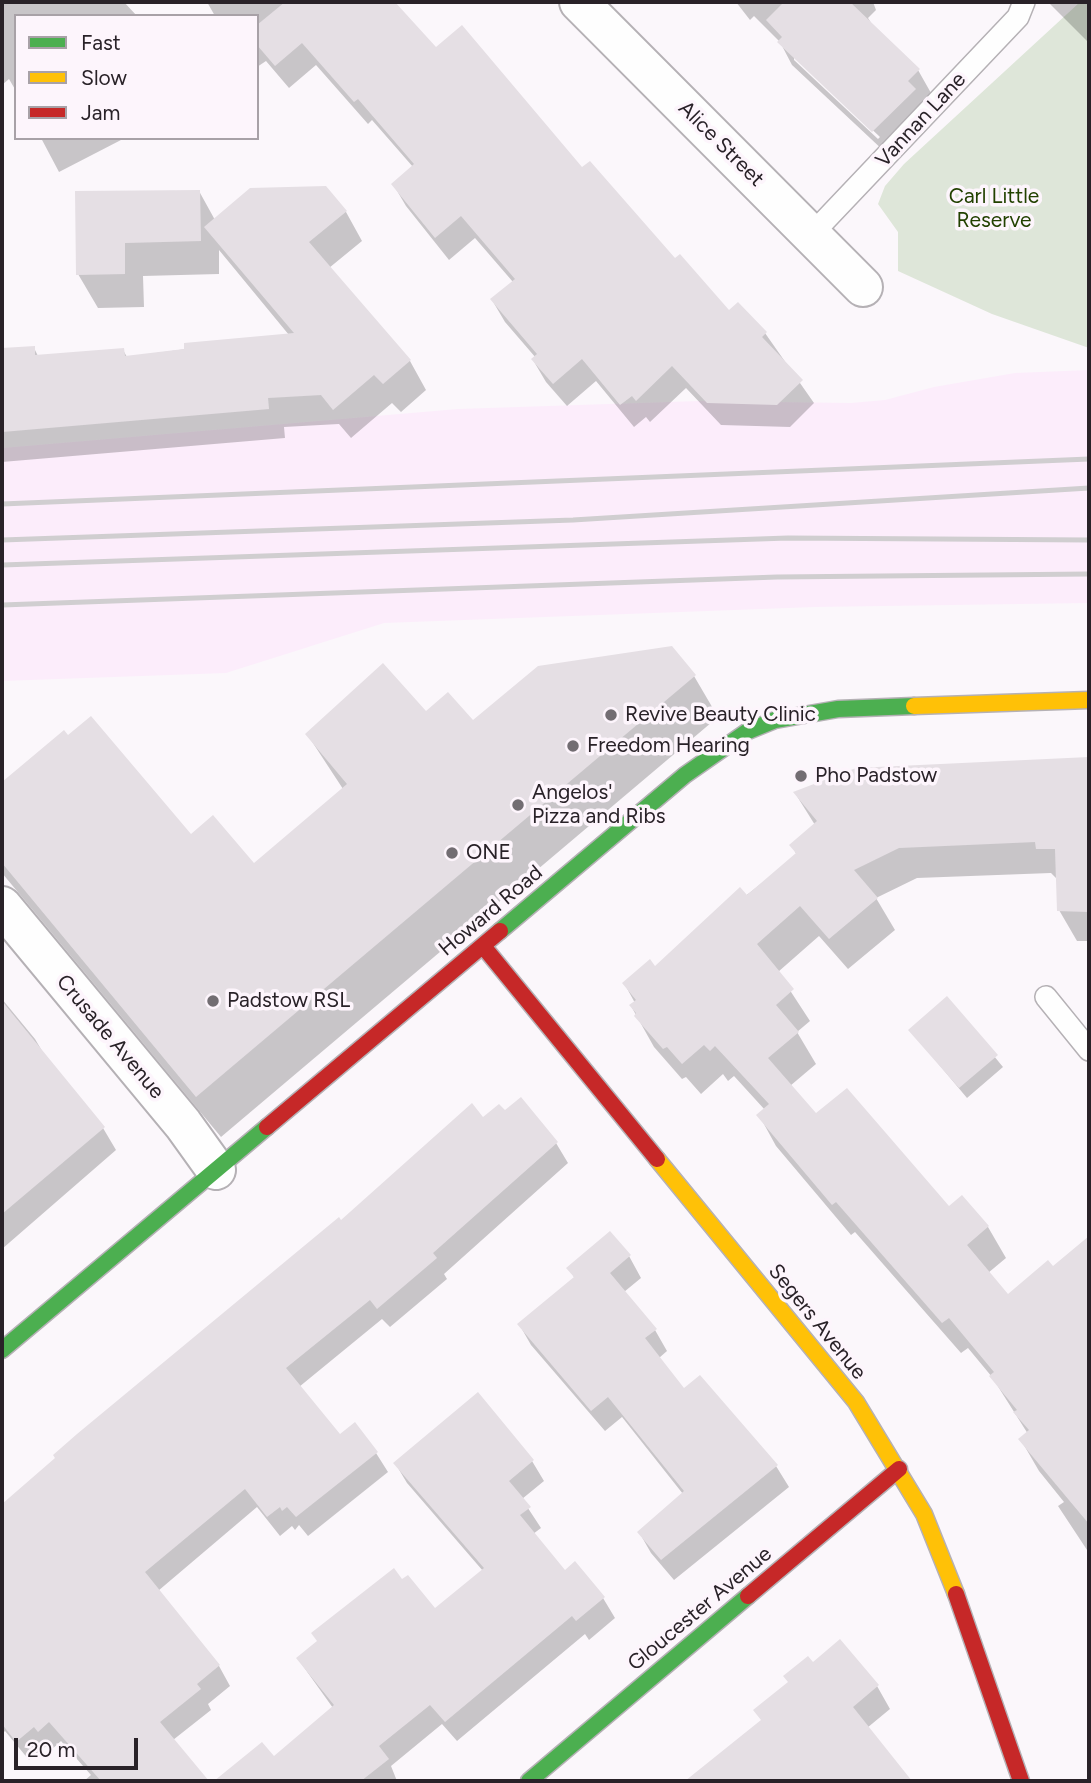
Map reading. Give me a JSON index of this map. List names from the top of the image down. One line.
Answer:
{"streets":{"street":["Alice Street","Howard Road","Crusade Avenue","Segers Avenue","Gloucester Avenue"],"lane":["Vannan Lane"]},"crossings":[["Vannan Lane","Alice Street"],["Howard Road","Crusade Avenue"],["Howard Road","Segers Avenue"],["Segers Avenue","Gloucester Avenue"]],"parks":["Carl Little Reserve"],"places":["Revive Beauty Clinic","Freedom Hearing","Pho Padstow","Angelos' Pizza and Ribs","ONE","Padstow RSL"],"legend":["Fast","Slow","Jam"],"scale_bar":"20 m"}
